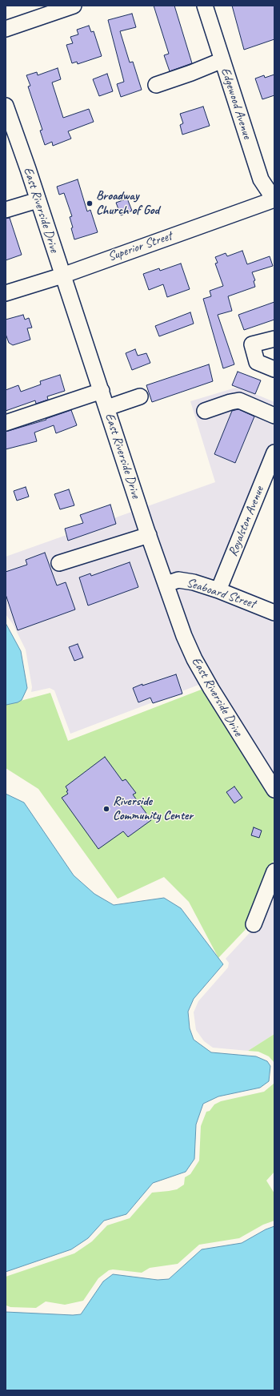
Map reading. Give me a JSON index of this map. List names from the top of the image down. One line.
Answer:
{"streets":{"street":["Edgewood Avenue","East Riverside Drive","Superior Street","Royalston Avenue","Seaboard Street"]},"crossings":[["Edgewood Avenue","Superior Street"],["East Riverside Drive","Superior Street"],["East Riverside Drive","Seaboard Street"],["Royalston Avenue","Seaboard Street"]],"places":["Broadway Church of God","Riverside Community Center"]}
